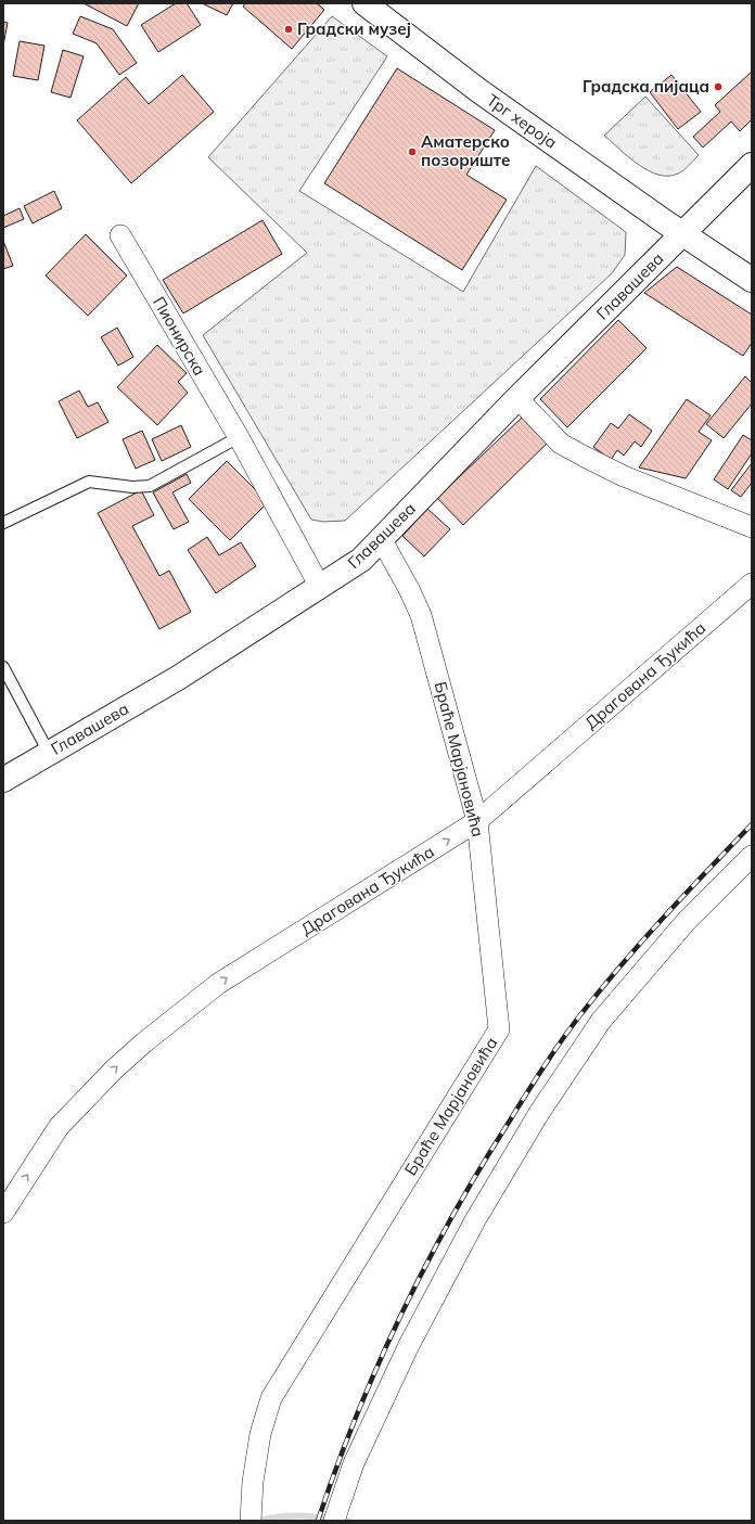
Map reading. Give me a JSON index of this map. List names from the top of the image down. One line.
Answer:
{"streets":{"main road":["Трг хероја","Главашева"],"street":["Пионирска","Драгована Ђукића","Браће Марјановића"]},"crossings":[["Трг хероја","Главашева"],["Главашева","Пионирска"],["Главашева","Браће Марјановића"],["Драгована Ђукића","Браће Марјановића"]],"one_way":["Драгована Ђукића"],"places":["Градски музеј","Градска пијаца","Аматерско позориште"]}
